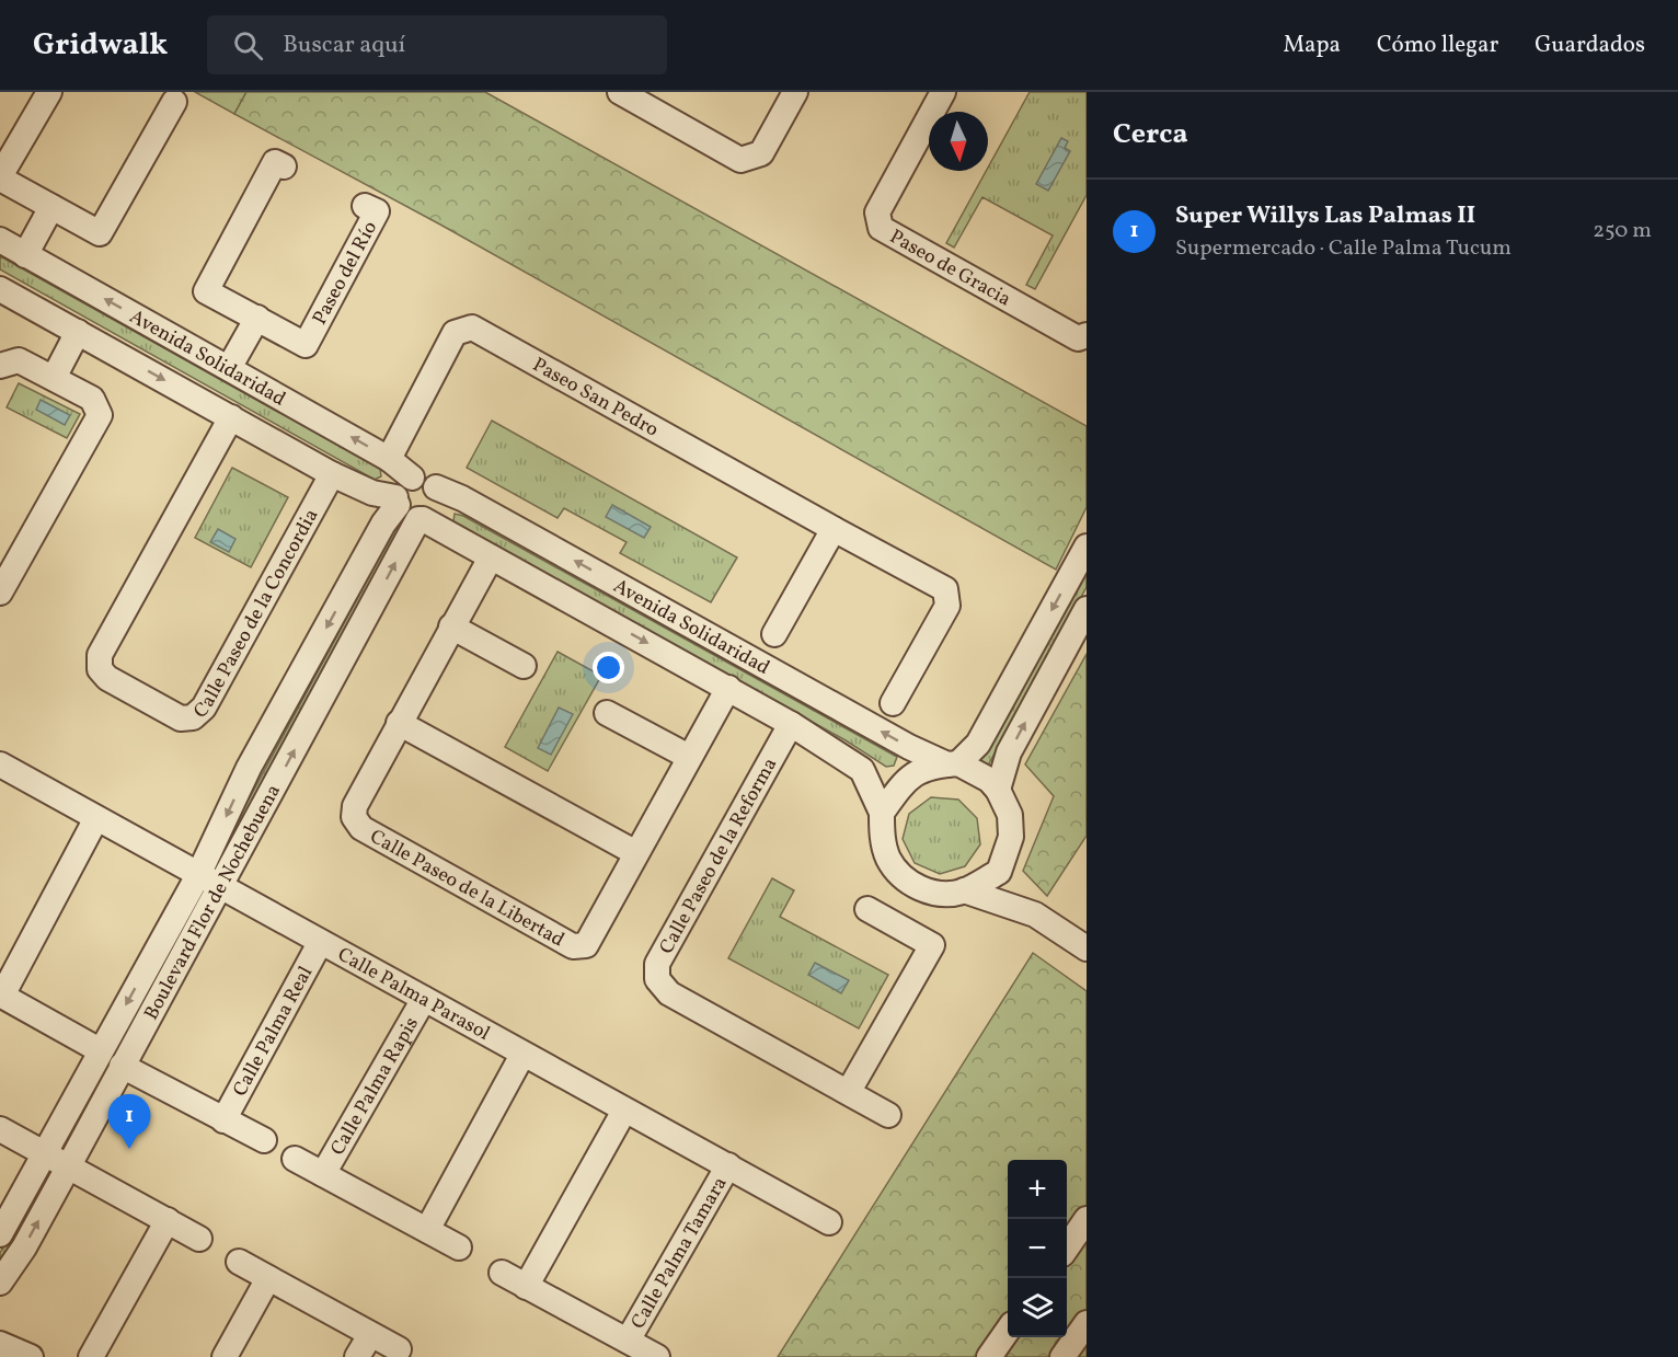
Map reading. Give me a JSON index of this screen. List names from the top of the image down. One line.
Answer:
{"streets":{"street":["Paseo de Gracia","Paseo del Río","Avenida Solidaridad","Paseo San Pedro","Calle Paseo de la Concordia","Calle Paseo de la Reforma","Calle Paseo de la Libertad","Boulevard Flor de Nochebuena","Calle Palma Parasol","Calle Palma Real","Calle Palma Rapis","Calle Palma Tamara"]},"crossings":[["Avenida Solidaridad","Paseo San Pedro"],["Avenida Solidaridad","Calle Paseo de la Reforma"],["Avenida Solidaridad","Calle Paseo de la Libertad"],["Avenida Solidaridad","Boulevard Flor de Nochebuena"],["Boulevard Flor de Nochebuena","Calle Palma Parasol"],["Boulevard Flor de Nochebuena","Calle Palma Real"],["Calle Palma Parasol","Calle Palma Real"],["Calle Palma Parasol","Calle Palma Rapis"],["Calle Palma Parasol","Calle Palma Tamara"]],"north":"bottom","page":{"header":"Gridwalk","search":"Buscar aquí","nav":["Mapa","Cómo llegar","Guardados"],"heading":"Cerca","list":[{"mark":"1","name":"Super Willys Las Palmas II","note":"Supermercado · Calle Palma Tucum","value":"250 m"}],"pins":"1","map_buttons":["+","−"]}}
